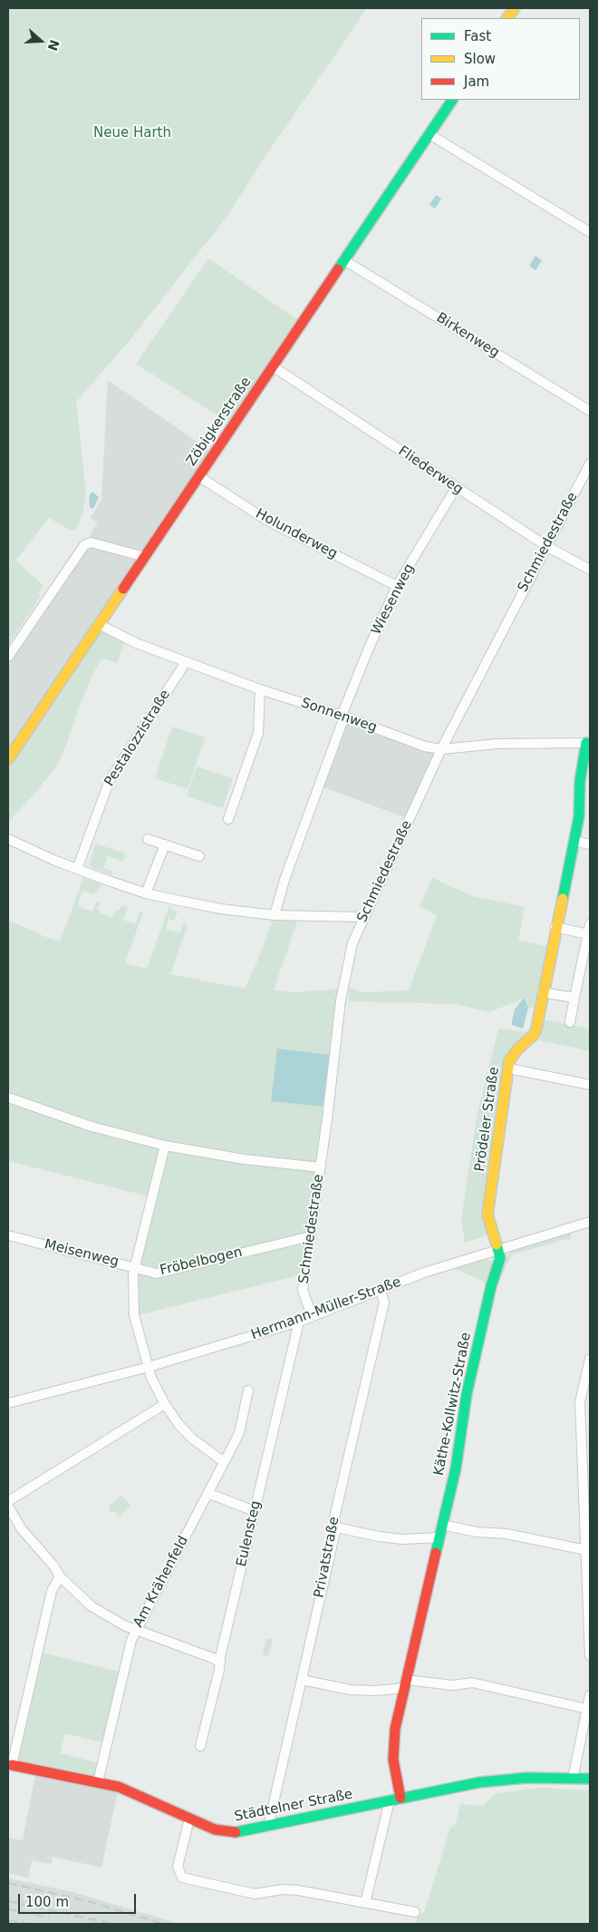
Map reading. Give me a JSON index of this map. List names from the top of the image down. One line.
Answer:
{"streets":{"street":["Birkenweg","Zöbigkerstraße","Fliederweg","Holunderweg","Schmiedestraße","Wiesenweg","Sonnenweg","Pestalozzistraße","Prödeler Straße","Meisenweg","Fröbelbogen","Hermann-Müller-Straße","Käthe-Kollwitz-Straße","Eulensteg","Privatstraße","Am Krähenfeld","Städtelner Straße"]},"crossings":[["Birkenweg","Zöbigkerstraße"],["Zöbigkerstraße","Fliederweg"],["Zöbigkerstraße","Holunderweg"],["Zöbigkerstraße","Sonnenweg"],["Fliederweg","Schmiedestraße"],["Fliederweg","Wiesenweg"],["Holunderweg","Wiesenweg"],["Schmiedestraße","Sonnenweg"],["Schmiedestraße","Fröbelbogen"],["Schmiedestraße","Hermann-Müller-Straße"],["Wiesenweg","Sonnenweg"],["Sonnenweg","Pestalozzistraße"],["Sonnenweg","Prödeler Straße"],["Prödeler Straße","Hermann-Müller-Straße"],["Prödeler Straße","Käthe-Kollwitz-Straße"],["Meisenweg","Fröbelbogen"],["Meisenweg","Hermann-Müller-Straße"],["Meisenweg","Am Krähenfeld"],["Hermann-Müller-Straße","Käthe-Kollwitz-Straße"],["Hermann-Müller-Straße","Eulensteg"],["Hermann-Müller-Straße","Privatstraße"],["Käthe-Kollwitz-Straße","Städtelner Straße"],["Privatstraße","Städtelner Straße"],["Am Krähenfeld","Städtelner Straße"]],"parks":["Neue Harth"],"legend":["Fast","Slow","Jam"],"scale_bar":"100 m","north":"right"}
